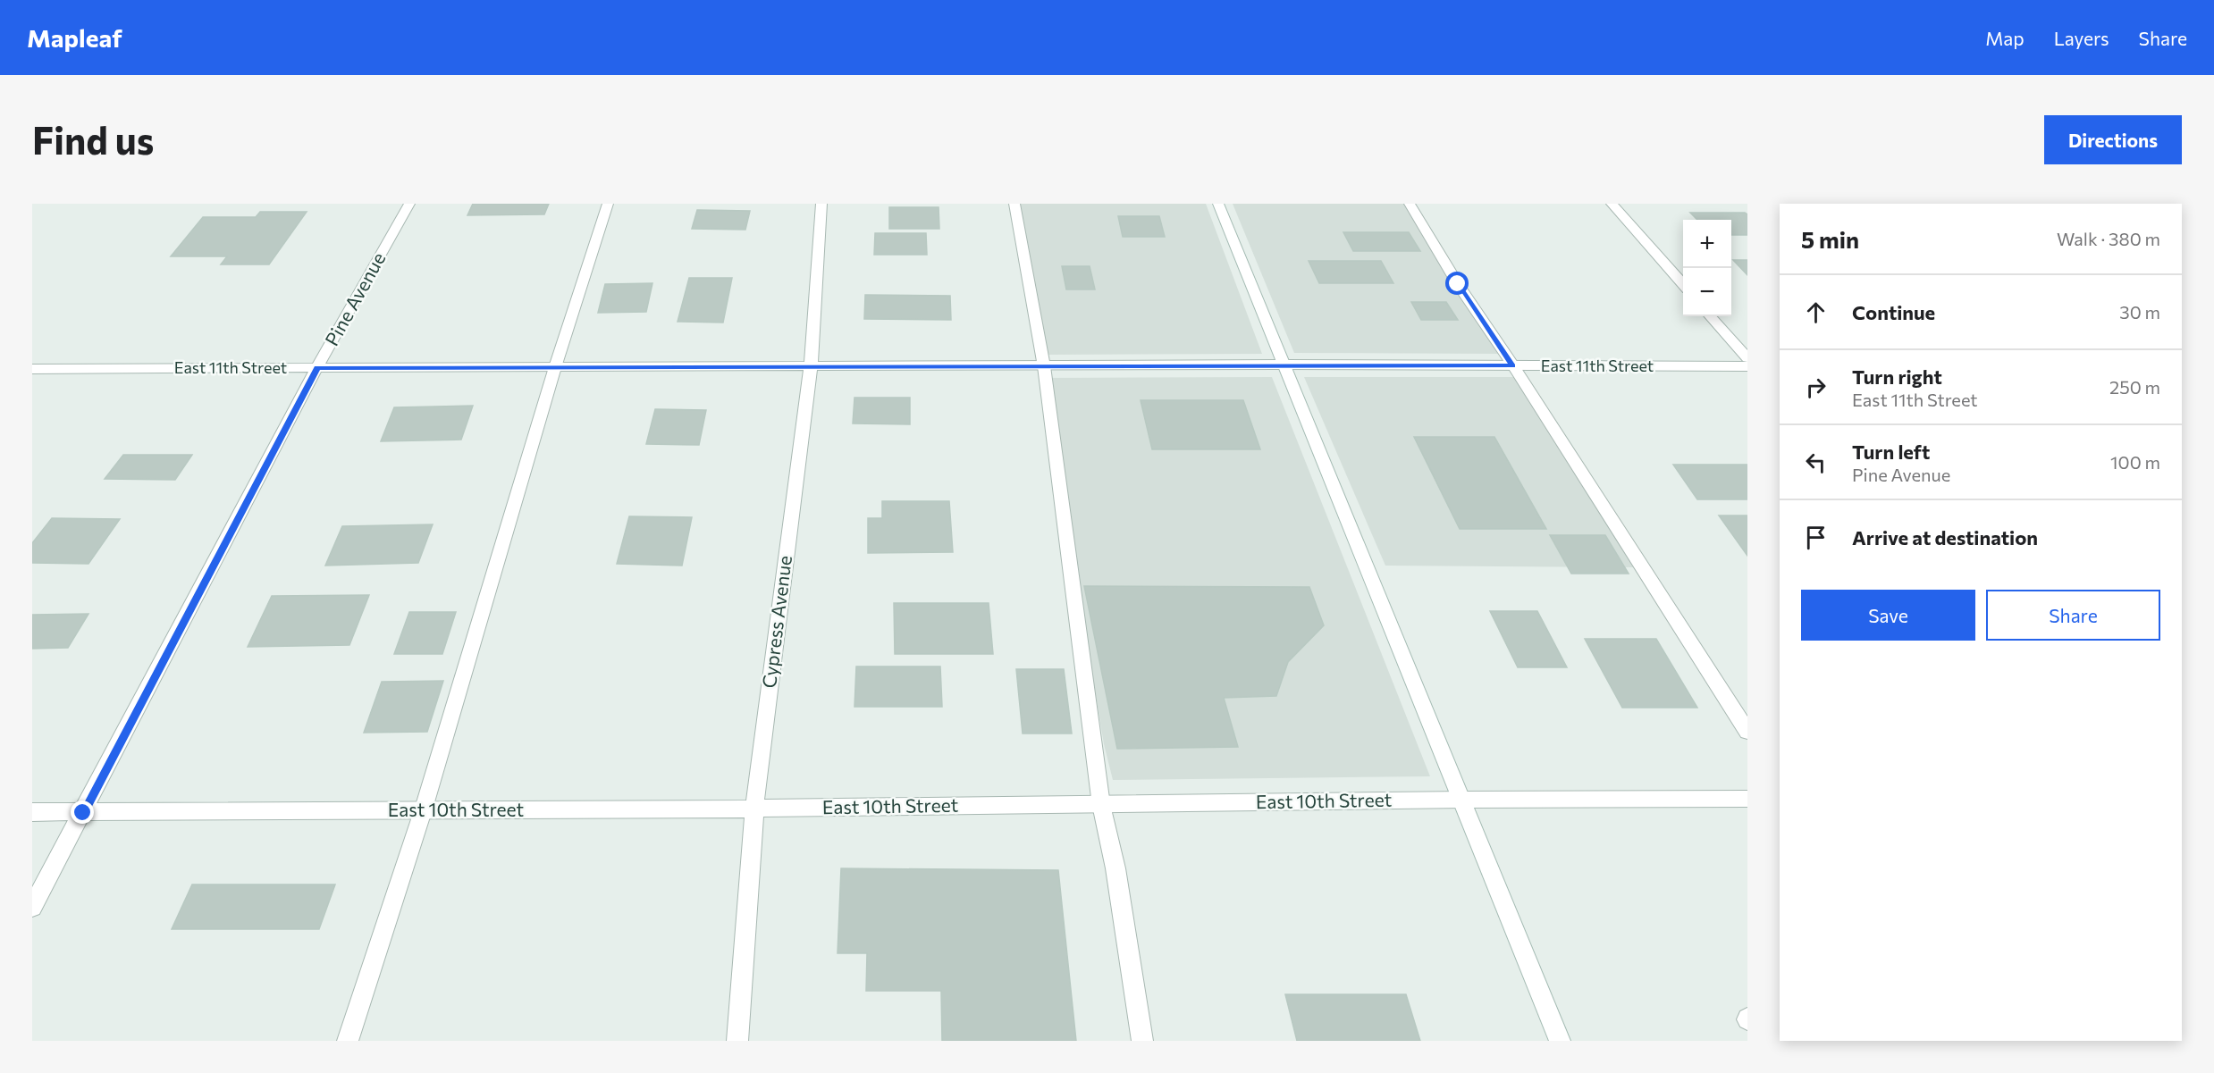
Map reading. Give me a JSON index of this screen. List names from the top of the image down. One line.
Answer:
{"streets":{"street":["Pine Avenue","East 11th Street","Cypress Avenue","East 10th Street"]},"crossings":[["Pine Avenue","East 11th Street"],["Pine Avenue","East 10th Street"],["East 11th Street","Cypress Avenue"],["Cypress Avenue","East 10th Street"]],"page":{"header":"Mapleaf","nav":["Map","Layers","Share"],"buttons":["Directions",["Save","Share"]],"title":"Find us","heading":["5 min","Walk · 380 m"],"map_buttons":["+","−"],"list":[["Continue","30 m"],["Turn right","East 11th Street","250 m"],["Turn left","Pine Avenue","100 m"],"Arrive at destination"]}}
